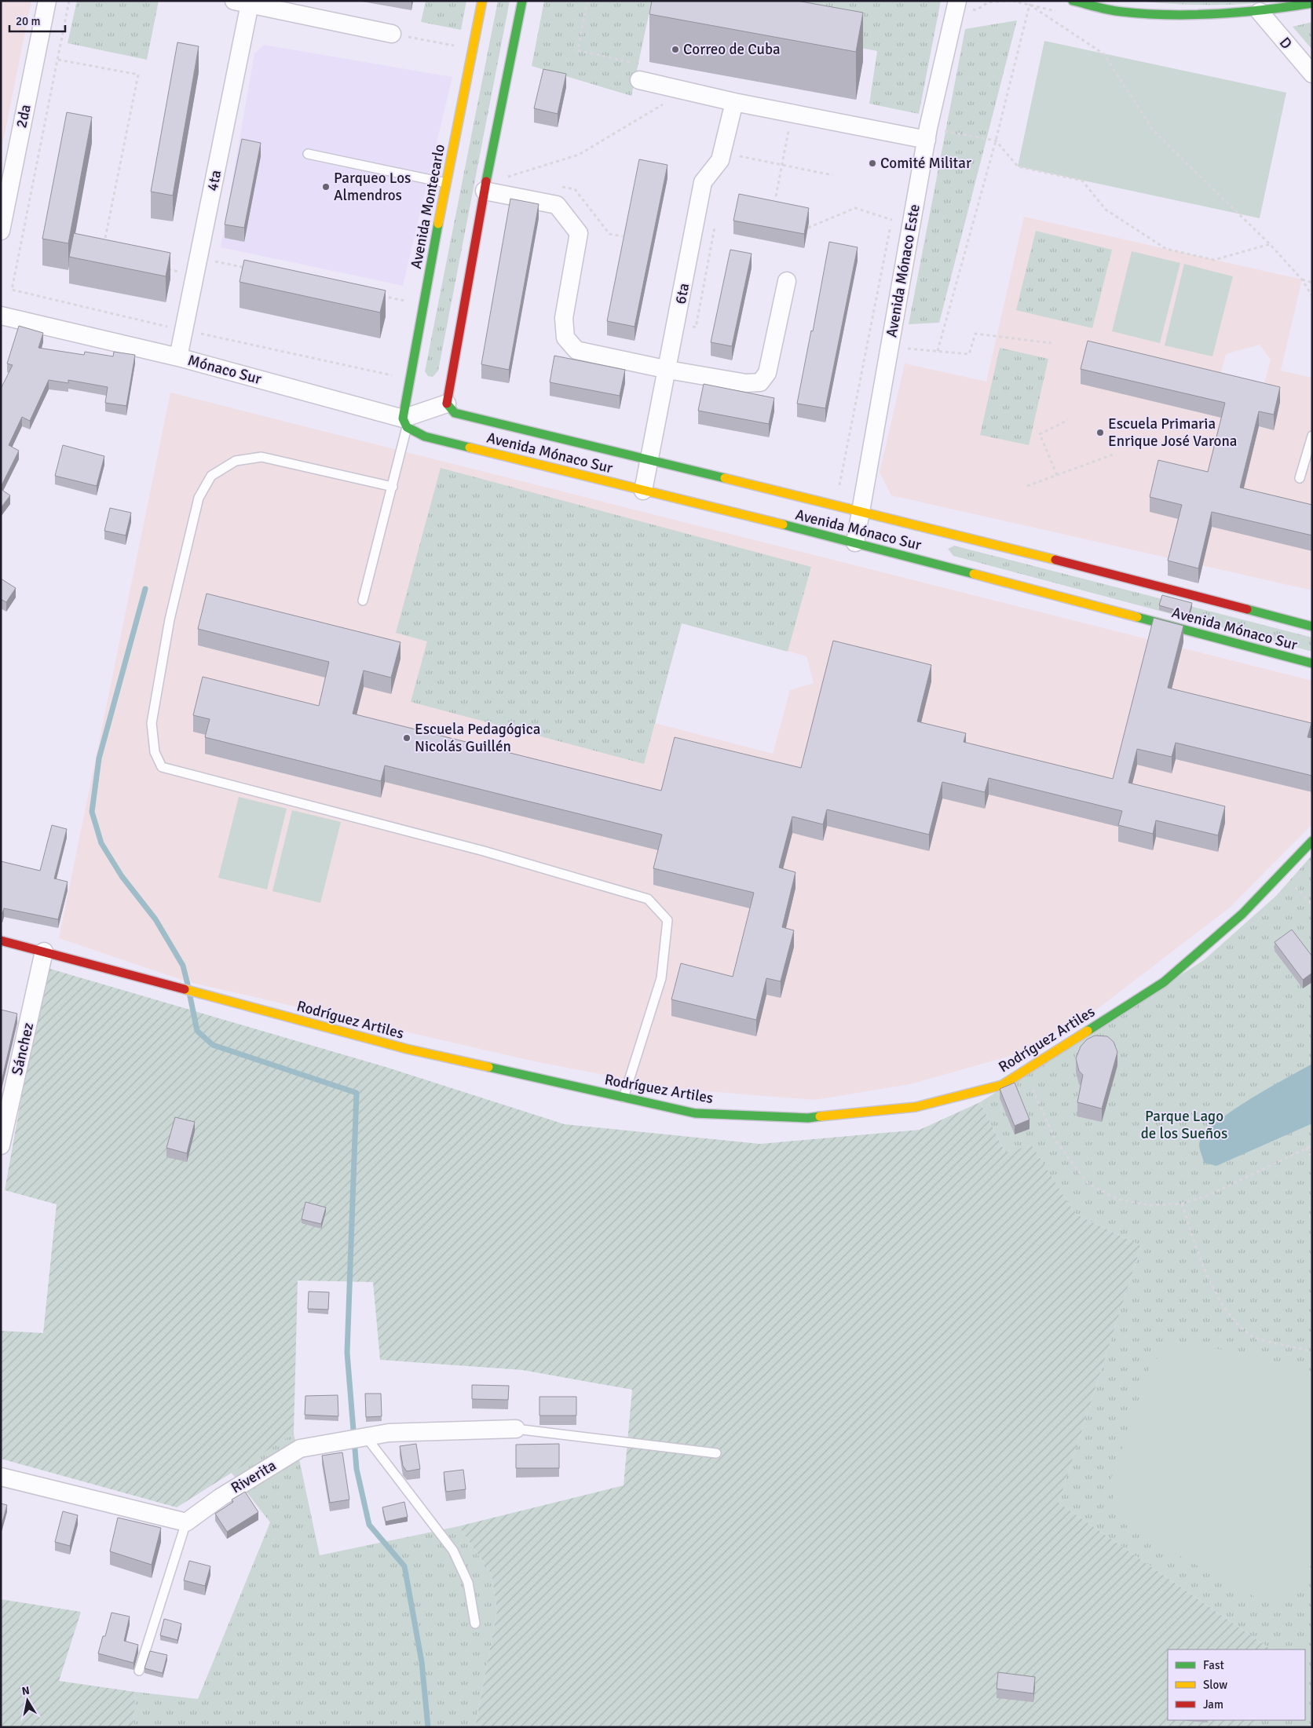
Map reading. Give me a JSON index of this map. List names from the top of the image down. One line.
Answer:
{"streets":{"main road":["Avenida Montecarlo","Avenida Mónaco Sur","Rodríguez Artiles"],"street":["D","2da","4ta","Avenida Mónaco Este","6ta","Mónaco Sur","Sánchez","Riverita"]},"crossings":[["4ta","Mónaco Sur"],["Avenida Montecarlo","Mónaco Sur"],["Avenida Montecarlo","Avenida Mónaco Sur"],["Avenida Mónaco Este","Avenida Mónaco Sur"],["6ta","Avenida Mónaco Sur"],["Mónaco Sur","Avenida Mónaco Sur"],["Rodríguez Artiles","Sánchez"]],"parks":["Parque Lago de los Sueños"],"places":["Correo de Cuba","Comité Militar","Parqueo Los Almendros","Escuela Primaria Enrique José Varona","Escuela Pedagógica Nicolás Guillén"],"legend":["Fast","Slow","Jam"],"scale_bar":"20 m","north":"top"}
